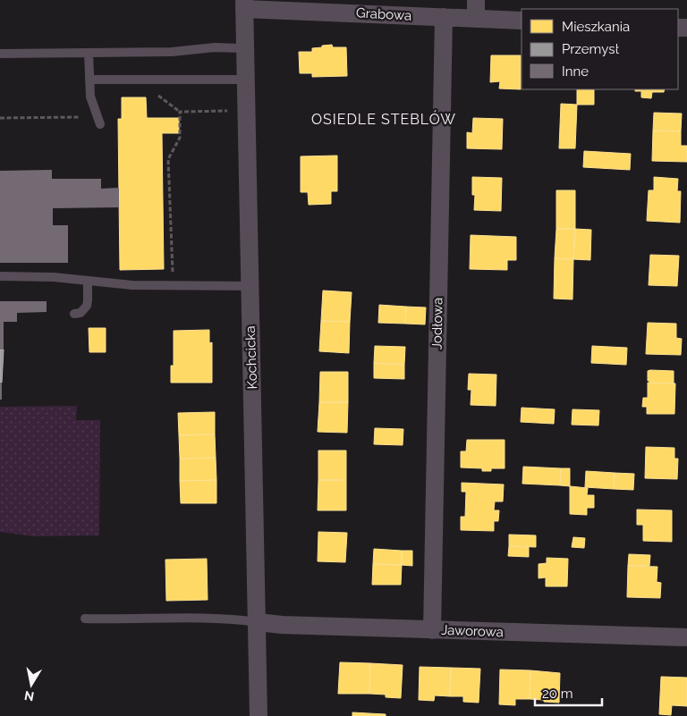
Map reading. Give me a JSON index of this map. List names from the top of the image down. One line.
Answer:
{"streets":{"street":["Grabowa","Jodłowa","Kochcicka","Jaworowa"]},"crossings":[["Grabowa","Jodłowa"],["Grabowa","Kochcicka"],["Jodłowa","Jaworowa"],["Kochcicka","Jaworowa"]],"districts":["OSIEDLE STEBLÓW"],"legend":["Mieszkania","Przemysł","Inne"],"scale_bar":"20 m","north":"bottom"}
